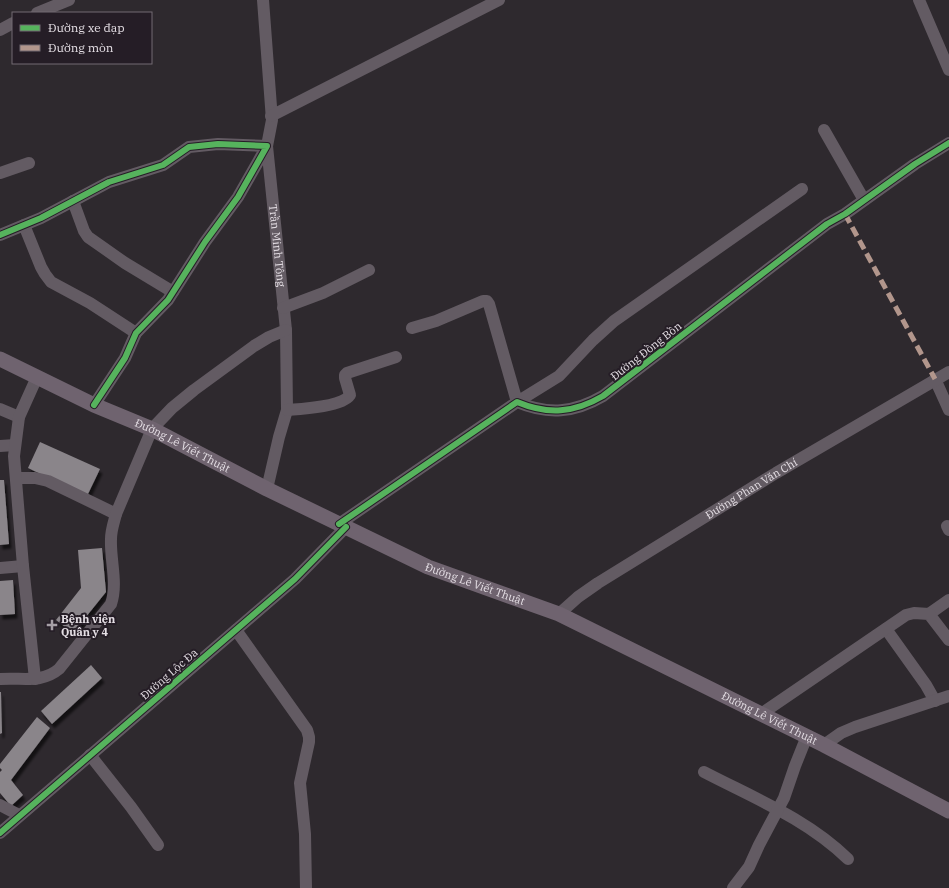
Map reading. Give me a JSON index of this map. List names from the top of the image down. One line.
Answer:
{"streets":{"main road":["Đường Lê Viết Thuật"],"street":["Trần Minh Tông","Đường Đồng Bồn","Đường Phan Văn Chí","Đường Lộc Đa"]},"crossings":[["Trần Minh Tông","Đường Lê Viết Thuật"],["Đường Lê Viết Thuật","Đường Phan Văn Chí"],["Đường Lê Viết Thuật","Đường Lộc Đa"]],"places":{"health":["Bệnh viện Quân y 4"]},"legend":["Đường xe đạp","Đường mòn"]}
